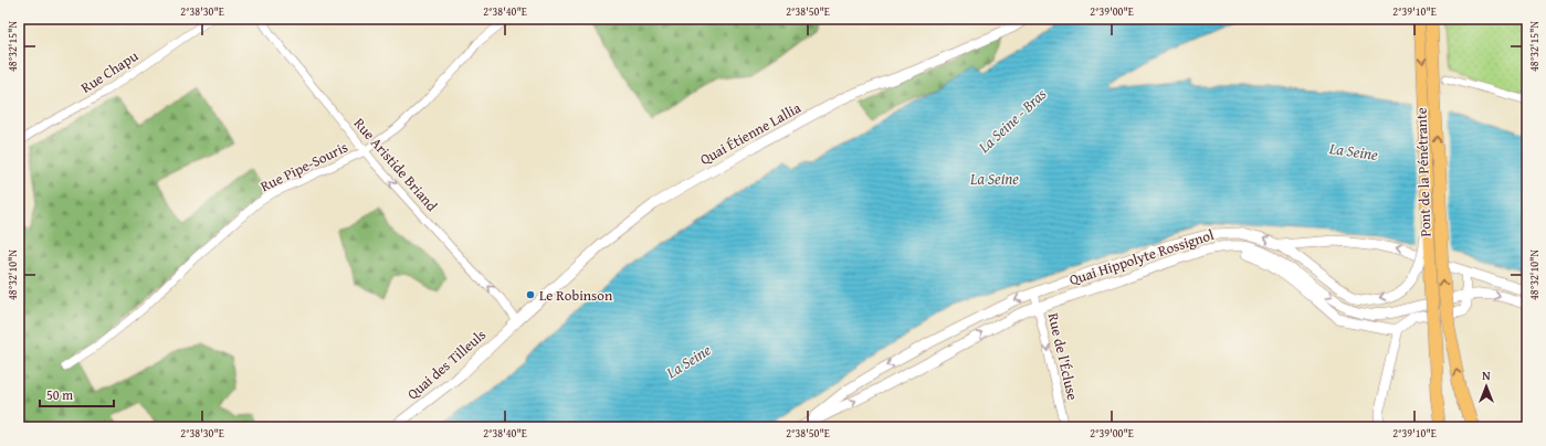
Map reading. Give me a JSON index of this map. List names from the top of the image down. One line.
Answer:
{"streets":{"main road":["Pont de la Pénétrante"],"street":["Rue Chapu","Quai Étienne Lallia","Rue Aristide Briand","Rue Pipe-Souris","Quai Hippolyte Rossignol","Rue de l'Écluse","Quai des Tilleuls"]},"crossings":[["Quai Étienne Lallia","Rue Aristide Briand"],["Quai Étienne Lallia","Quai des Tilleuls"],["Rue Aristide Briand","Rue Pipe-Souris"],["Rue Aristide Briand","Quai des Tilleuls"],["Quai Hippolyte Rossignol","Rue de l'Écluse"]],"one_way":["Rue Aristide Briand","Rue de l'Écluse"],"water":["La Seine - Bras","La Seine"],"places":["Le Robinson"],"scale_bar":"50 m","north":"top","coordinates":["2°38'30\"E","2°38'40\"E","2°38'50\"E","2°39'00\"E","2°39'10\"E","48°32'15\"N","48°32'10\"N"]}
